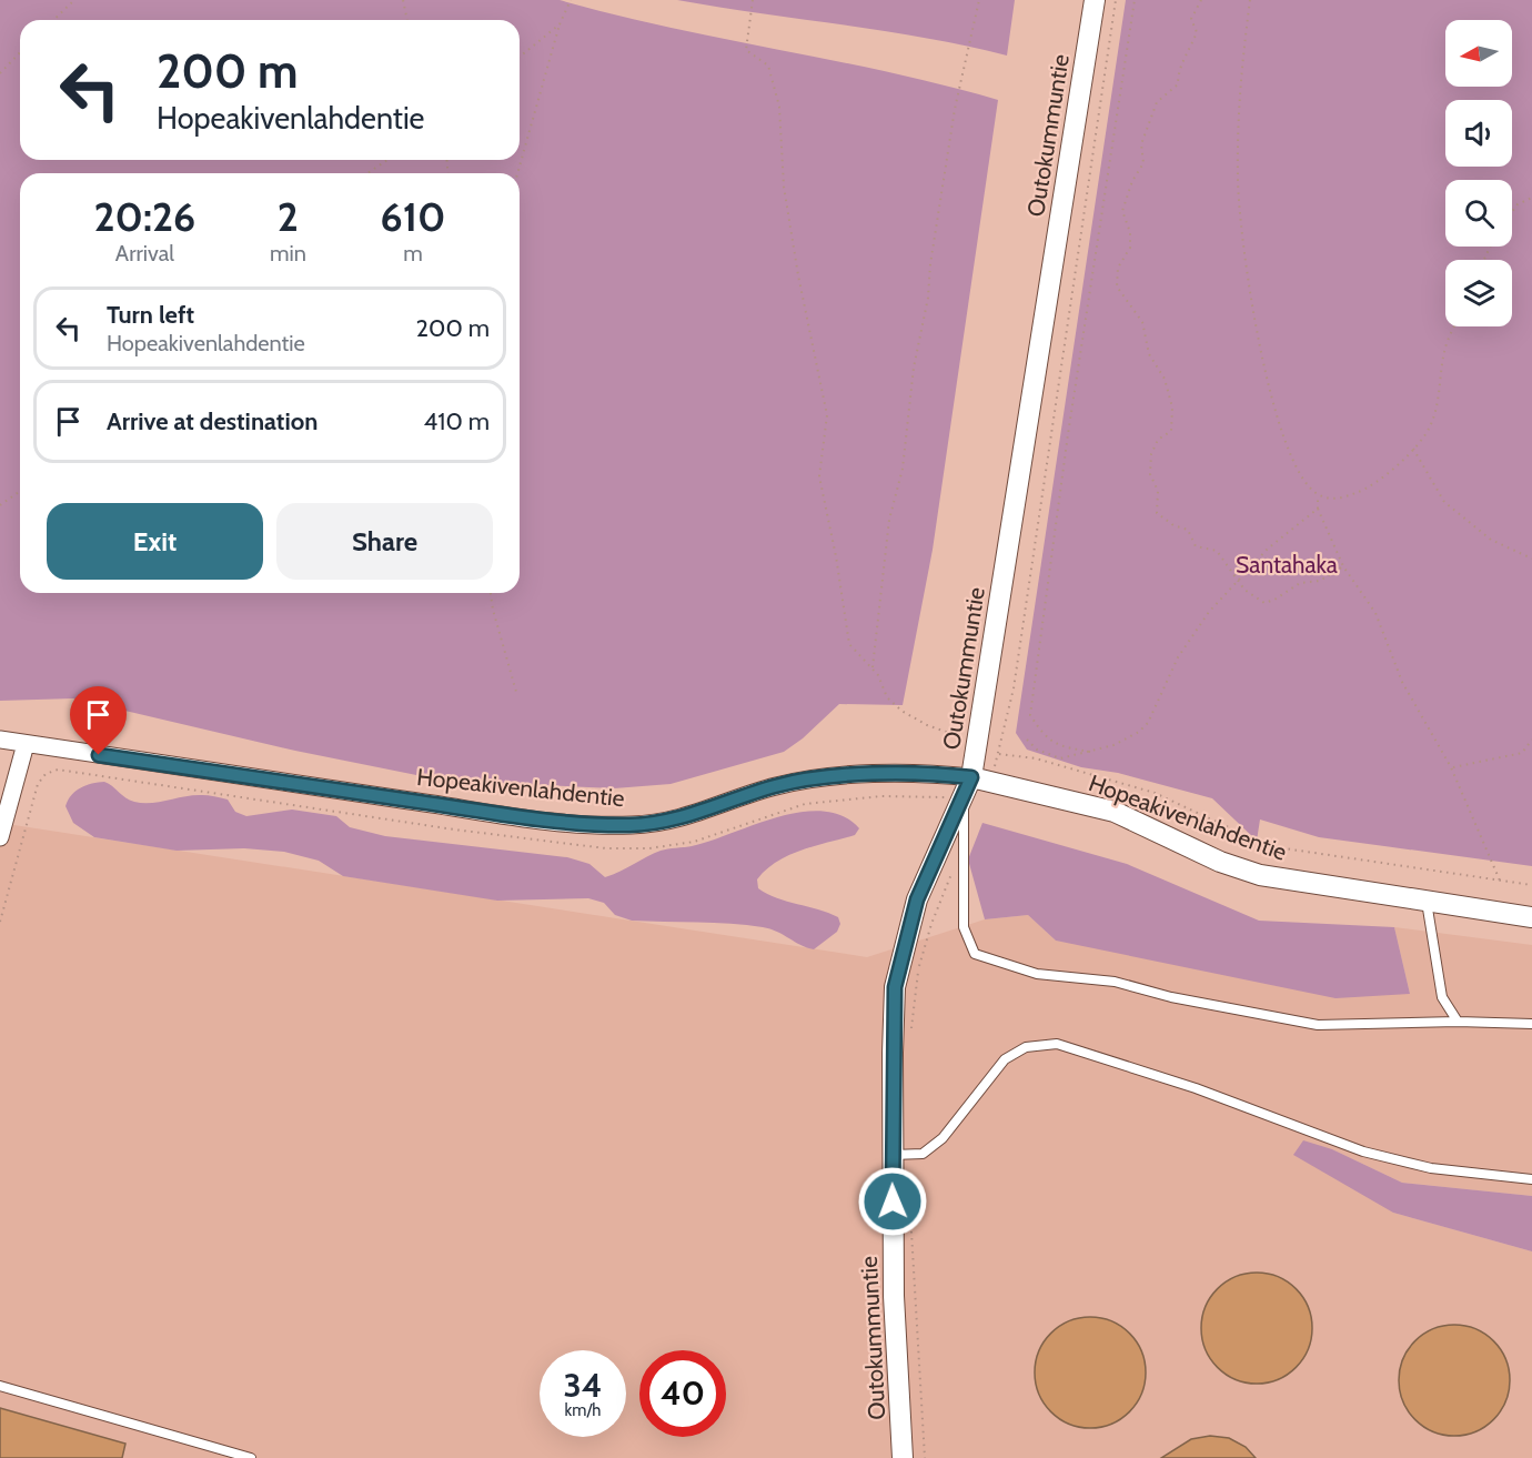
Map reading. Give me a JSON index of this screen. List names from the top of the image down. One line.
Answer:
{"streets":{"street":["Outokummuntie","Hopeakivenlahdentie"]},"crossings":[["Outokummuntie","Hopeakivenlahdentie"]],"parks":["Santahaka"],"north":"left","page":{"turn":["200 m","Hopeakivenlahdentie"],"eta":["20:26","Arrival","2","min","610","m"],"list":[{"name":"Turn left","note":"Hopeakivenlahdentie","value":"200 m"},{"name":"Arrive at destination","value":"410 m"}],"buttons":["Exit","Share"],"speed":"34 km/h","limit":"40"}}
